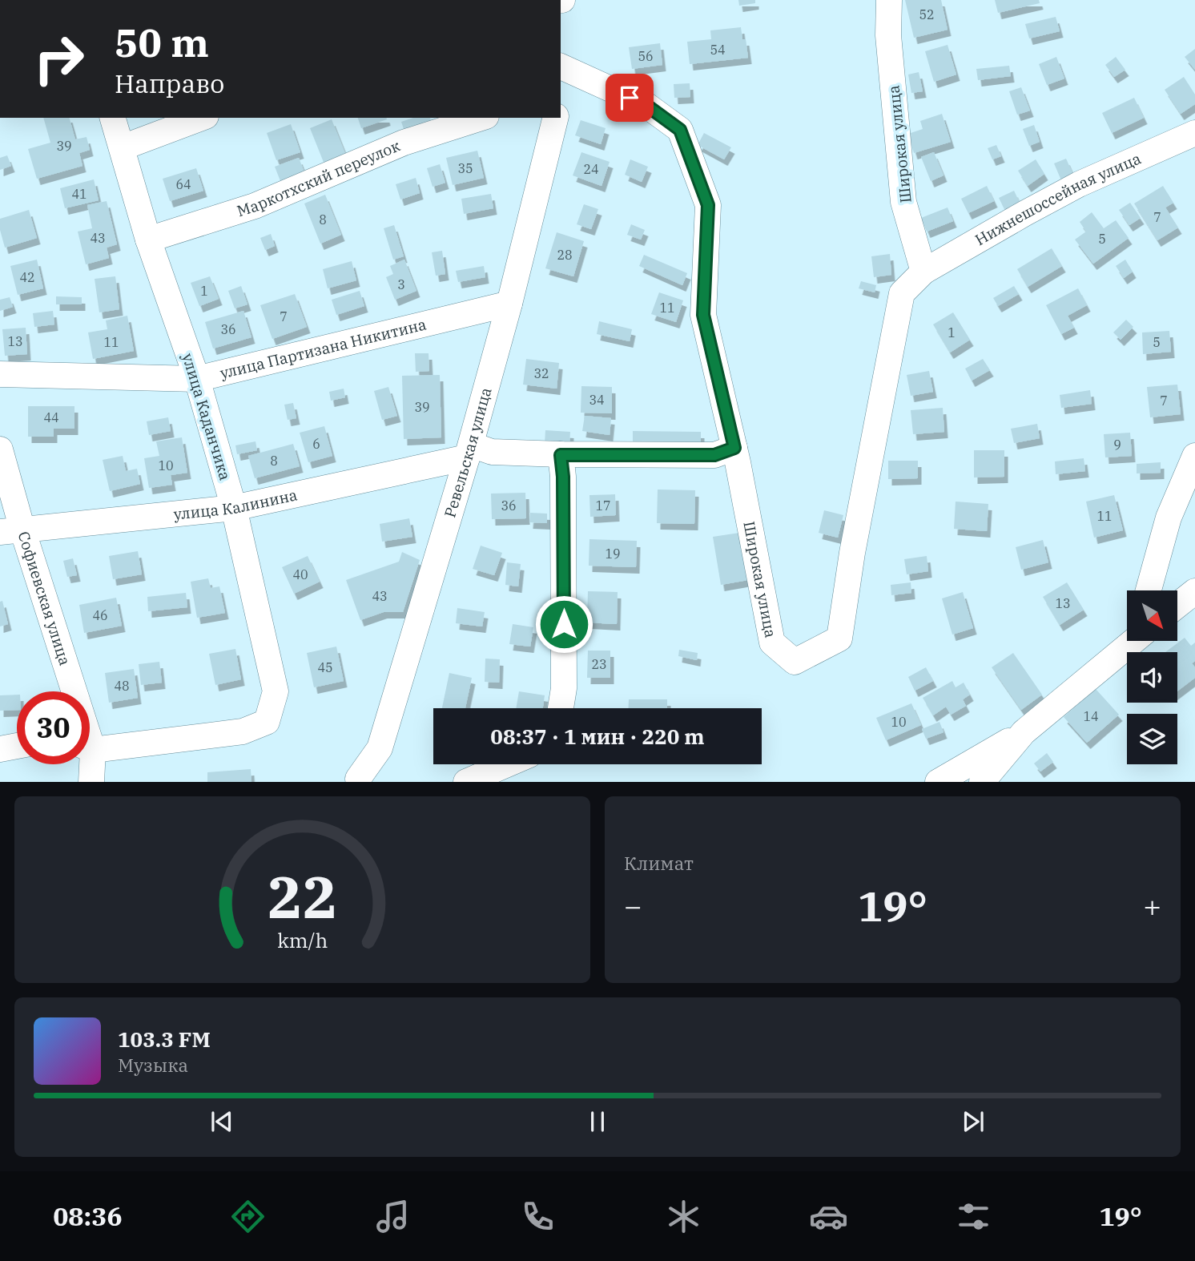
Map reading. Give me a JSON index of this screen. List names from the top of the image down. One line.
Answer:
{"streets":{"street":["Широкая улица","Маркотхский переулок","Нижнешоссейная улица","улица Партизана Никитина","улица Каданчика","Ревельская улица","улица Калинина","Софиевская улица"]},"crossings":[["Широкая улица","Нижнешоссейная улица"],["Маркотхский переулок","улица Каданчика"],["улица Партизана Никитина","улица Каданчика"],["улица Партизана Никитина","Ревельская улица"],["улица Каданчика","улица Калинина"],["Ревельская улица","улица Калинина"],["улица Калинина","Софиевская улица"]],"house_numbers":["52","54","56","39","35","24","64","41","7","8","43","5","28","42","3","1","11","7","36","1","13","11","5","32","34","7","39","44","6","9","8","10","36","17","11","19","40","43","13","46","23","45","48","14","10"],"north":"bottom right","page":{"turn":["50 m","Направо"],"limit":"30","trip":"08:37 · 1 мин · 220 m","tile":"Климат","heat":["−","19°","+"],"song":["103.3 FM","Музыка"],"tabs":["08:36","19°"],"gauge":["22","km/h"]}}
